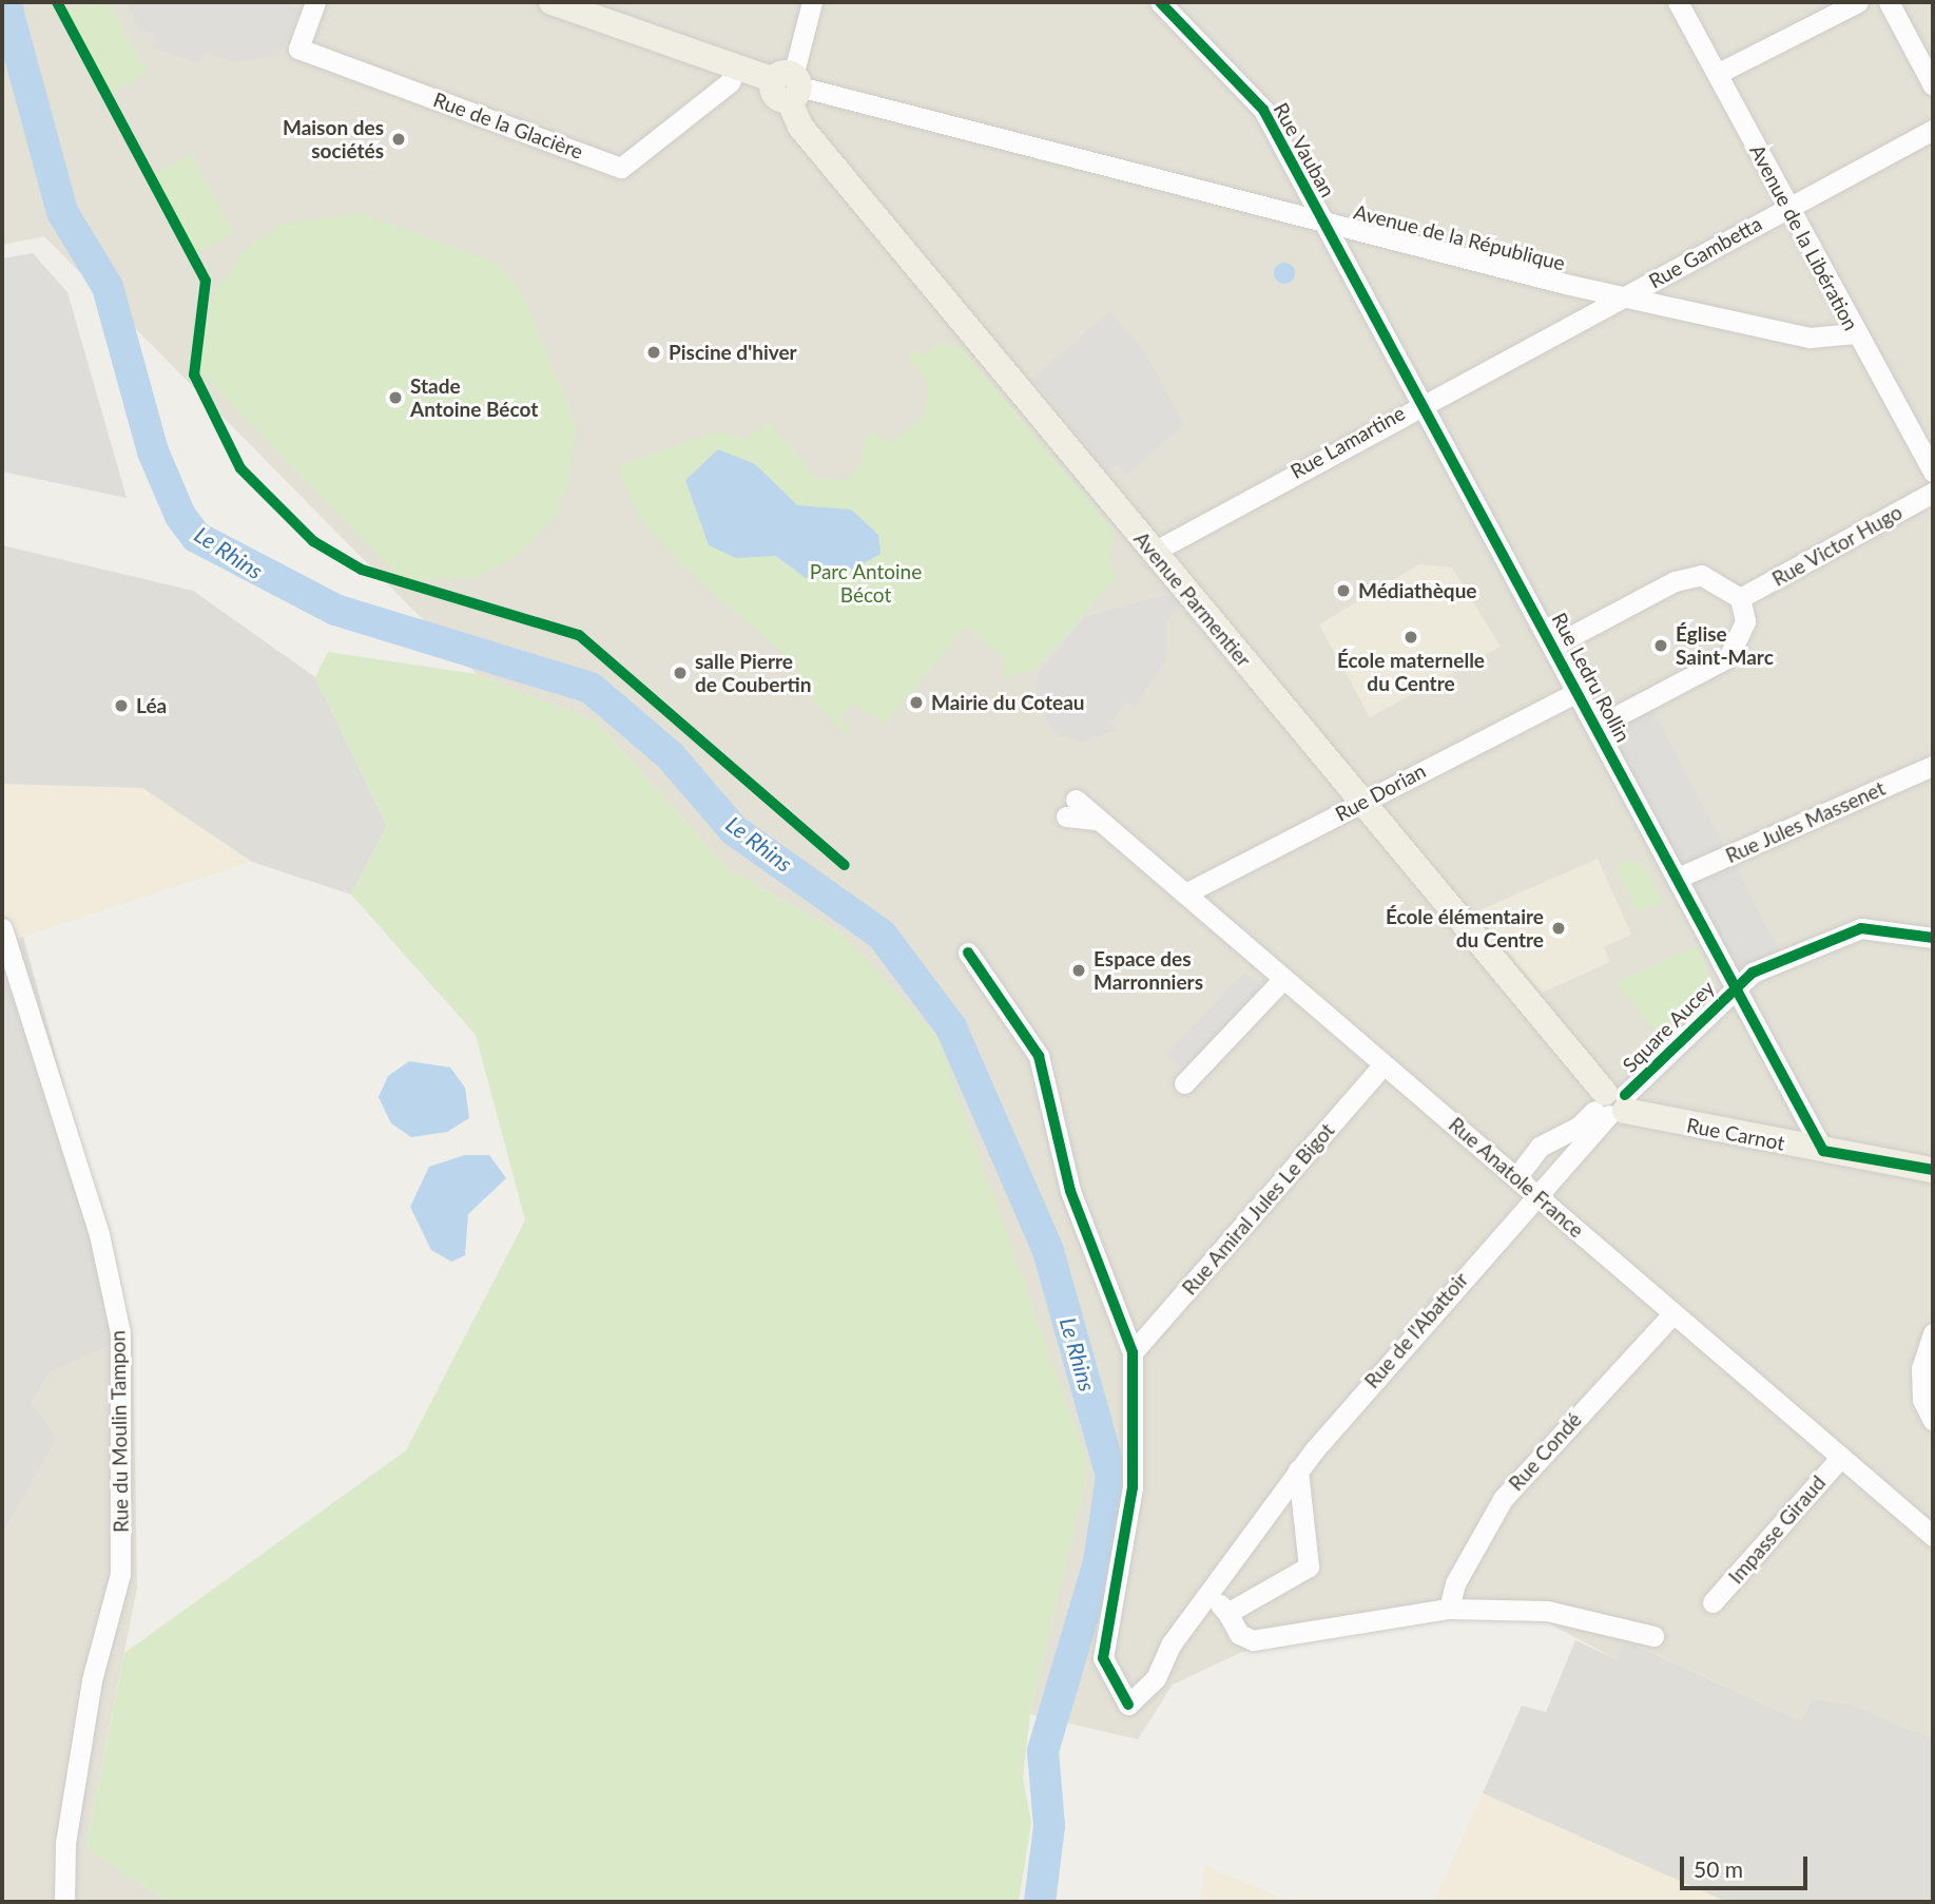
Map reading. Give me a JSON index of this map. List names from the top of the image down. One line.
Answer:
{"streets":{"main road":["Avenue de la République","Avenue Parmentier","Rue Carnot"],"street":["Rue de la Glacière","Rue Vauban","Avenue de la Libération","Rue Gambetta","Rue Lamartine","Rue Victor Hugo","Rue Ledru Rollin","Rue Dorian","Rue Jules Massenet","Square Aucey","Rue Anatole France","Rue Amiral Jules Le Bigot","Rue de l'Abattoir","Rue du Moulin Tampon","Rue Condé","Impasse Giraud"]},"crossings":[["Rue de la Glacière","Avenue de la République"],["Rue Vauban","Avenue de la République"],["Rue Vauban","Rue Ledru Rollin"],["Avenue de la République","Avenue de la Libération"],["Avenue de la République","Rue Gambetta"],["Avenue de la République","Rue Lamartine"],["Avenue de la République","Avenue Parmentier"],["Avenue de la République","Rue Ledru Rollin"],["Avenue de la Libération","Rue Gambetta"],["Rue Gambetta","Rue Lamartine"],["Rue Lamartine","Avenue Parmentier"],["Rue Lamartine","Rue Ledru Rollin"],["Avenue Parmentier","Rue Dorian"],["Avenue Parmentier","Square Aucey"],["Avenue Parmentier","Rue Carnot"],["Rue Ledru Rollin","Rue Dorian"],["Rue Ledru Rollin","Rue Jules Massenet"],["Rue Ledru Rollin","Square Aucey"],["Rue Ledru Rollin","Rue Carnot"],["Rue Dorian","Rue Anatole France"],["Square Aucey","Rue Carnot"],["Rue Anatole France","Rue Amiral Jules Le Bigot"],["Rue Anatole France","Rue de l'Abattoir"],["Rue Anatole France","Rue Condé"],["Rue Anatole France","Impasse Giraud"],["Rue Amiral Jules Le Bigot","Rue de l'Abattoir"]],"water":["Le Rhins"],"parks":["Parc Antoine Bécot"],"places":["Maison des sociétés","Piscine d'hiver","Stade Antoine Bécot","Médiathèque","École maternelle du Centre","Église Saint-Marc","salle Pierre de Coubertin","Mairie du Coteau","Léa","École élémentaire du Centre","Espace des Marronniers"],"scale_bar":"50 m"}
